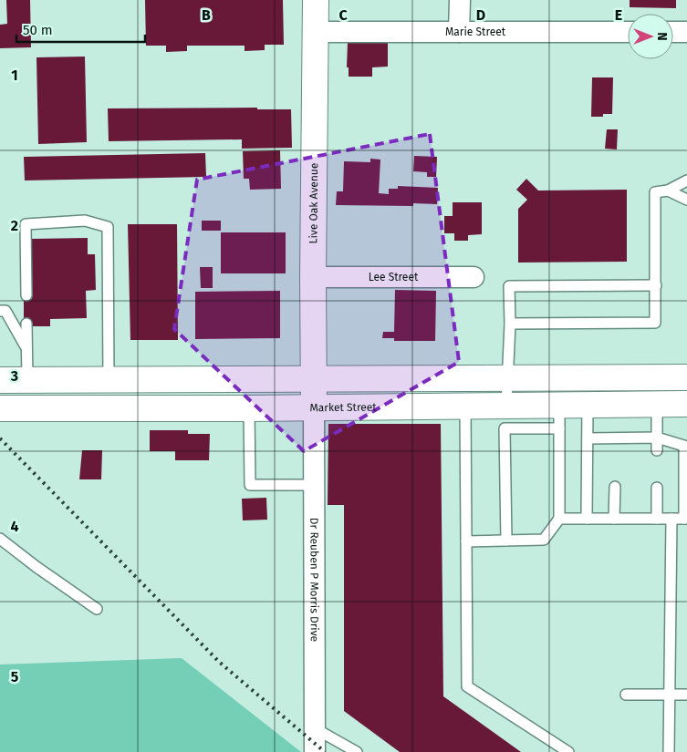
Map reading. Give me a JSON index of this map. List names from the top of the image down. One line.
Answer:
{"streets":{"main road":["Live Oak Avenue","Market Street"],"street":["Marie Street","Lee Street","Dr Reuben P Morris Drive"]},"crossings":[["Marie Street","Live Oak Avenue"],["Live Oak Avenue","Lee Street"],["Live Oak Avenue","Market Street"],["Live Oak Avenue","Dr Reuben P Morris Drive"],["Market Street","Dr Reuben P Morris Drive"]],"scale_bar":"50 m","north":"right","grid":{"columns":["B","C","D","E"],"rows":["1","2","3","4","5"]}}
